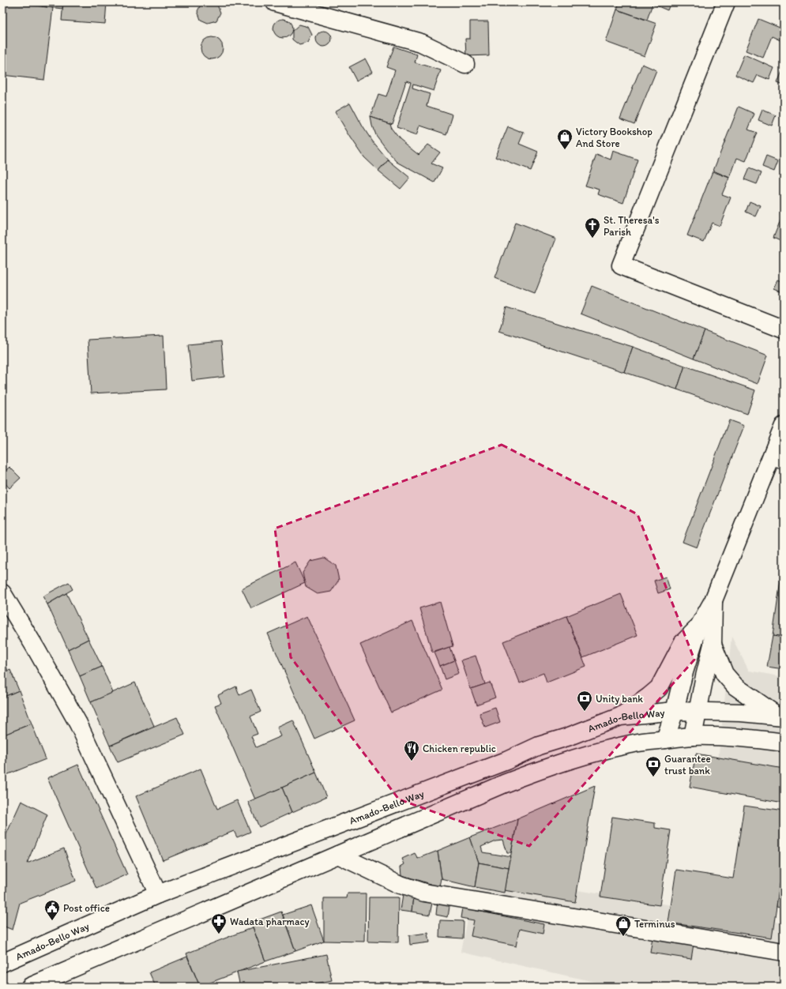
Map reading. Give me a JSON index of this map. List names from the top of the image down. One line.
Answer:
{"streets":{"street":["Amado-Bello Way"]},"places":{"shop":["Victory Bookshop And Store","Terminus"],"church":["St. Theresa's Parish"],"bank":["Unity bank","Guarantee trust bank"],"restaurant":["Chicken republic"],"public building":["Post office"],"pharmacy":["Wadata pharmacy"]}}
